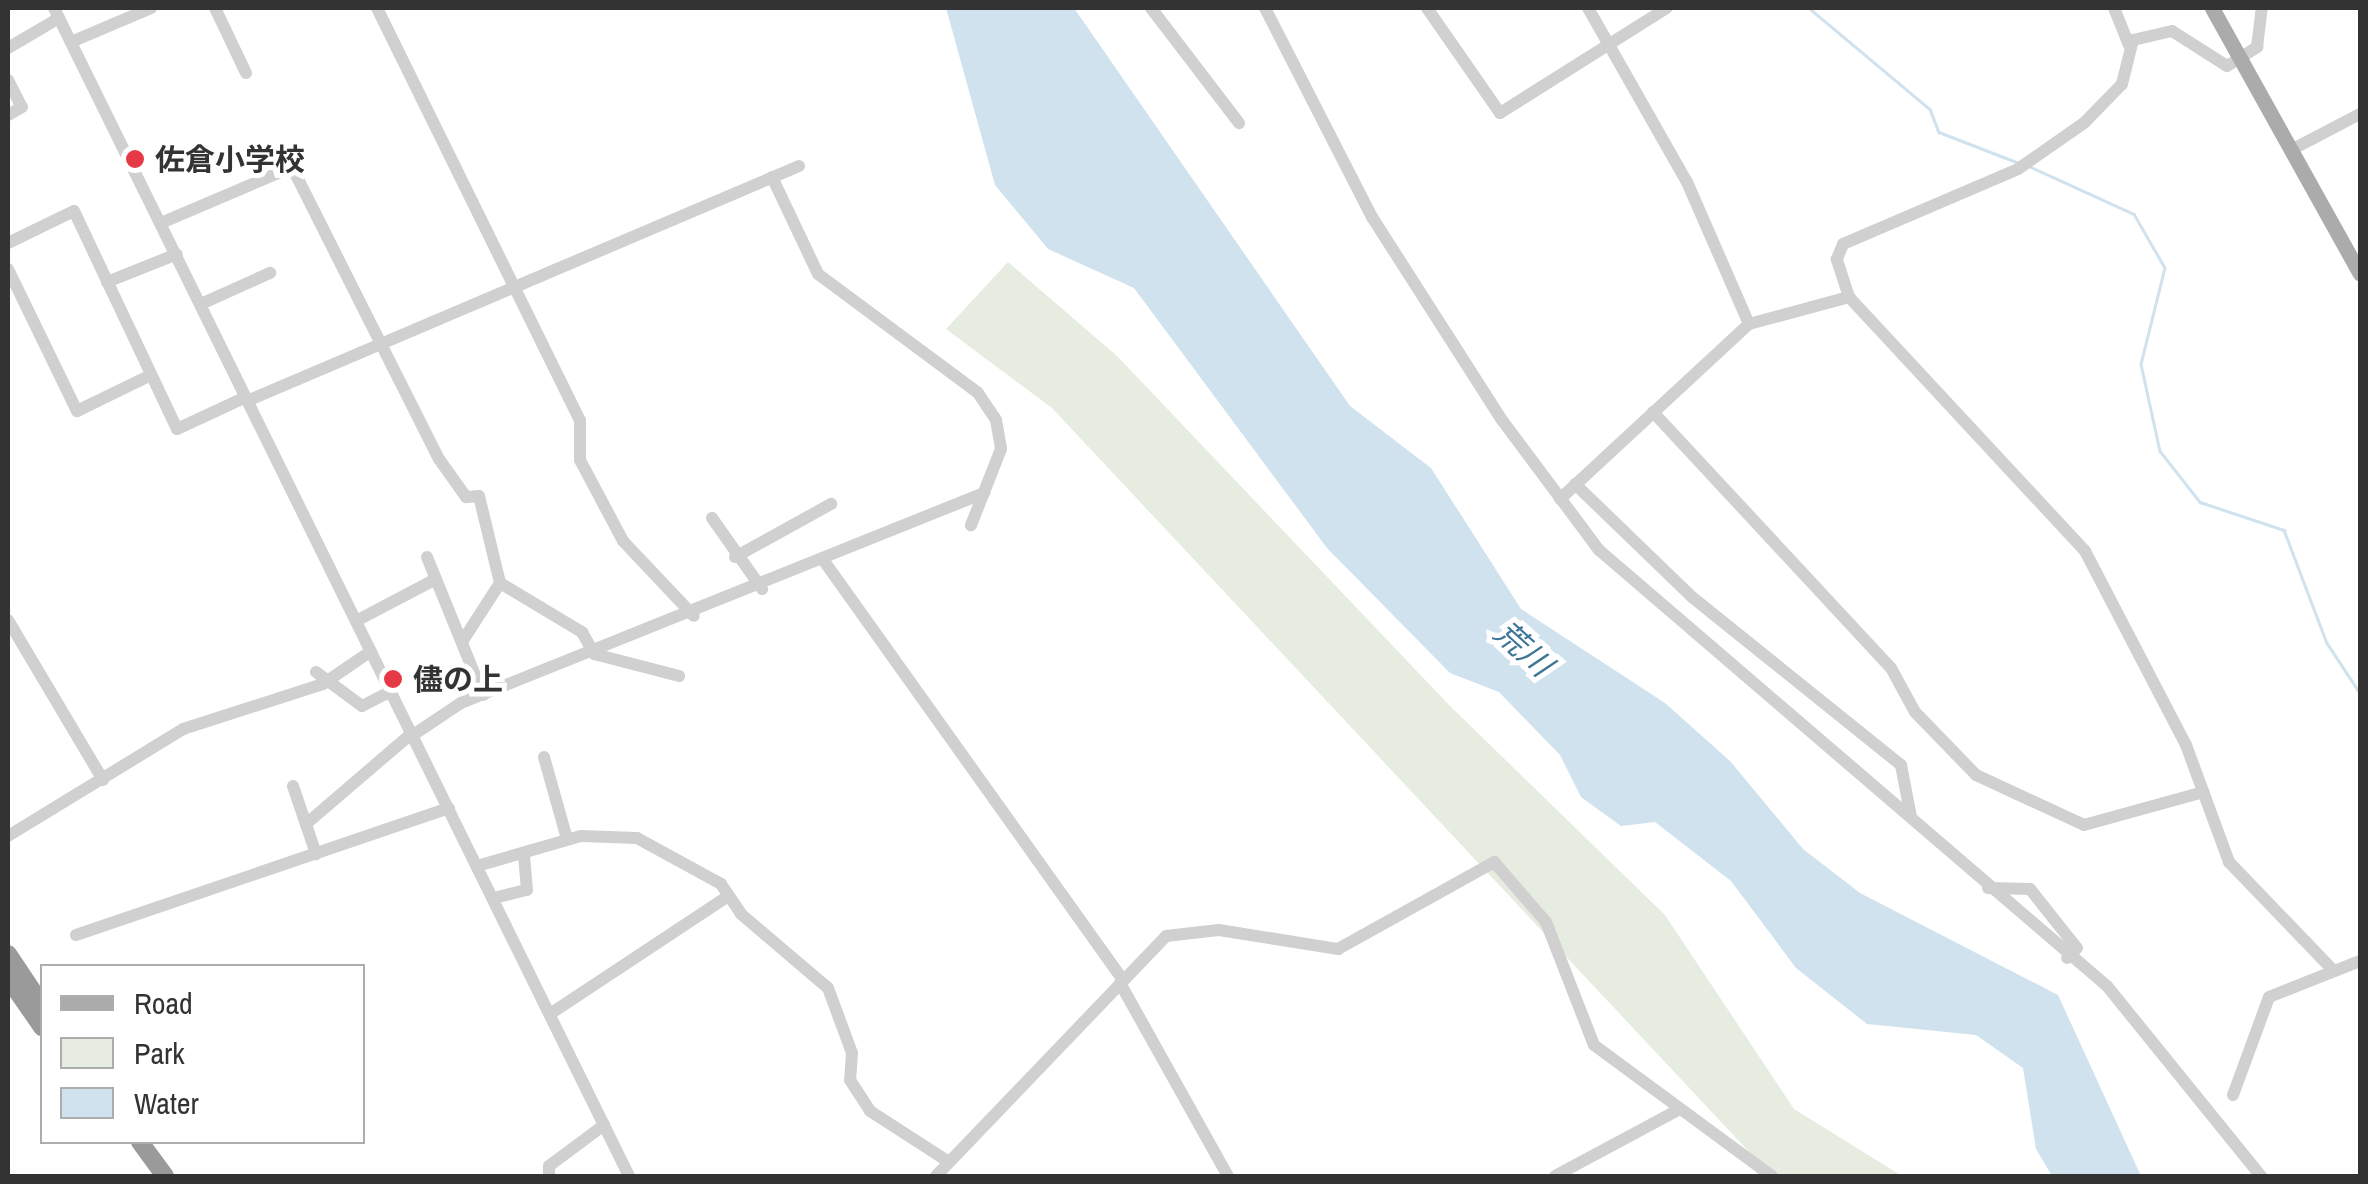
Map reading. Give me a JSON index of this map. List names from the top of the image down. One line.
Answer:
{"water":["荒川"],"places":["佐倉小学校","儘の上"],"legend":["Road","Park","Water"]}
